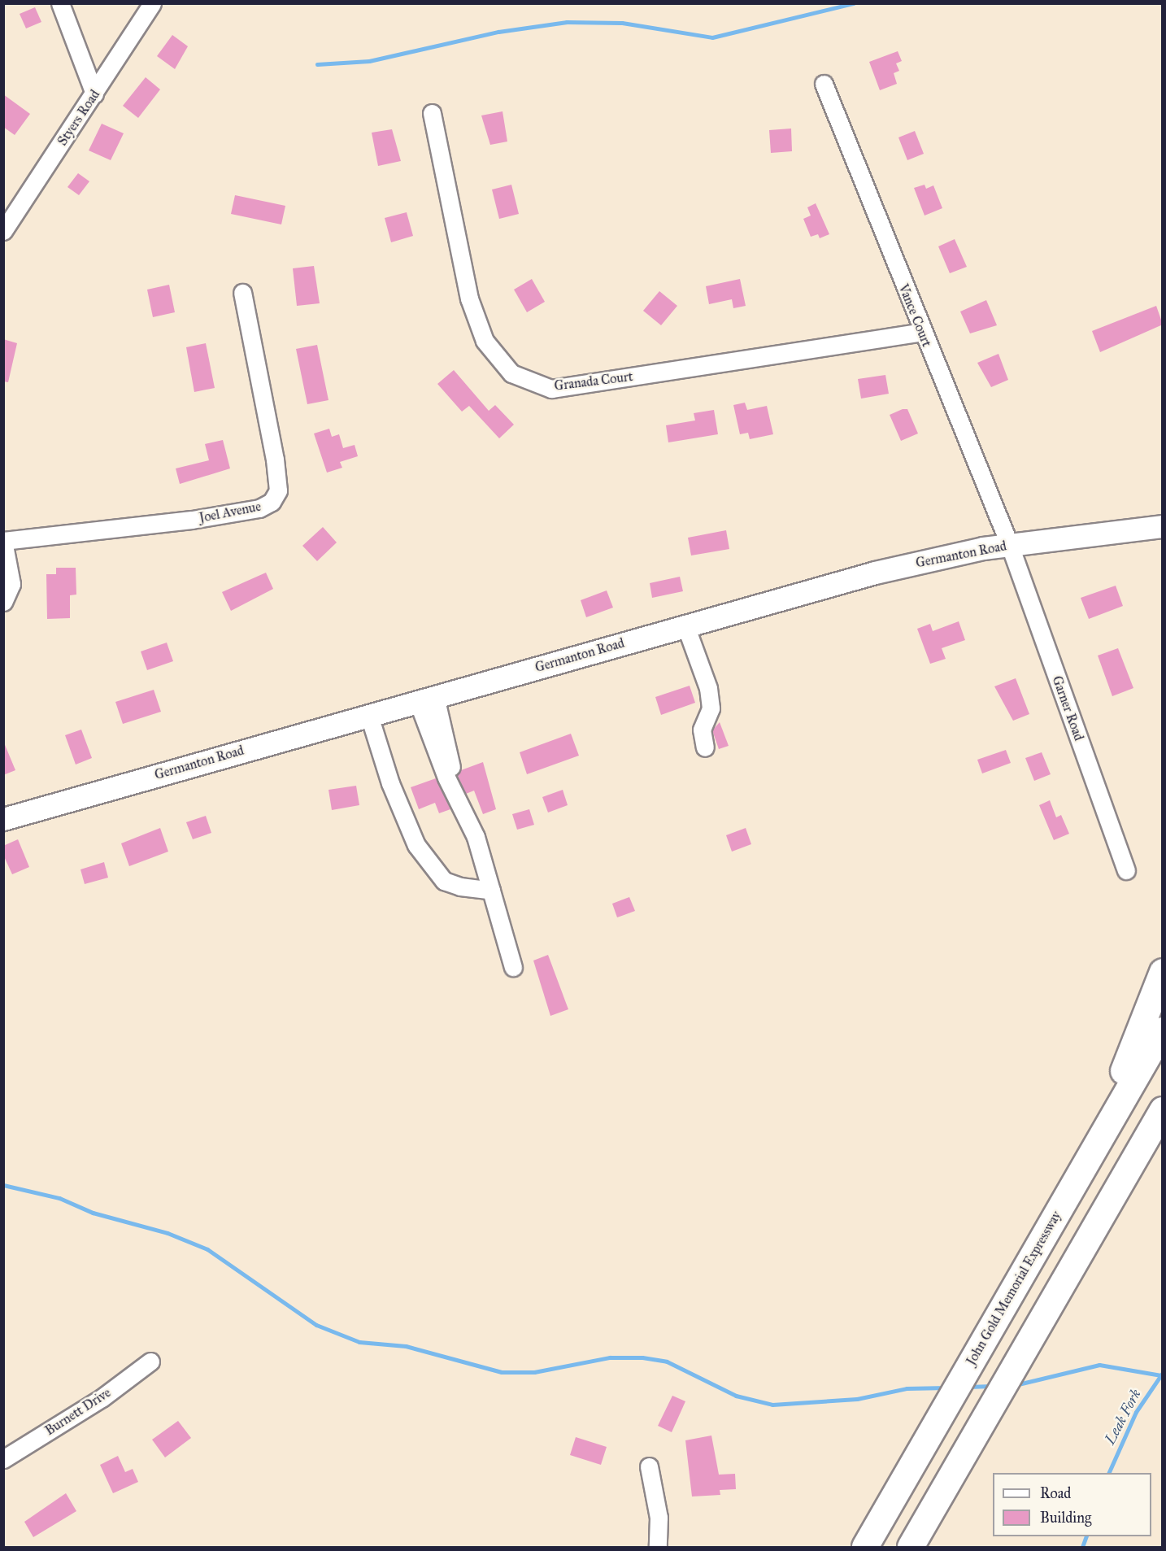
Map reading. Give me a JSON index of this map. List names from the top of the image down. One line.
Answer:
{"streets":{"highway":["John Gold Memorial Expressway"],"main road":["Germanton Road"],"street":["Styers Road","Vance Court","Granada Court","Joel Avenue","Garner Road","Burnett Drive"]},"crossings":[["Vance Court","Granada Court"],["Vance Court","Germanton Road"],["Vance Court","Garner Road"],["Germanton Road","Garner Road"]],"water":["Leak Fork"],"legend":["Road","Building"]}
